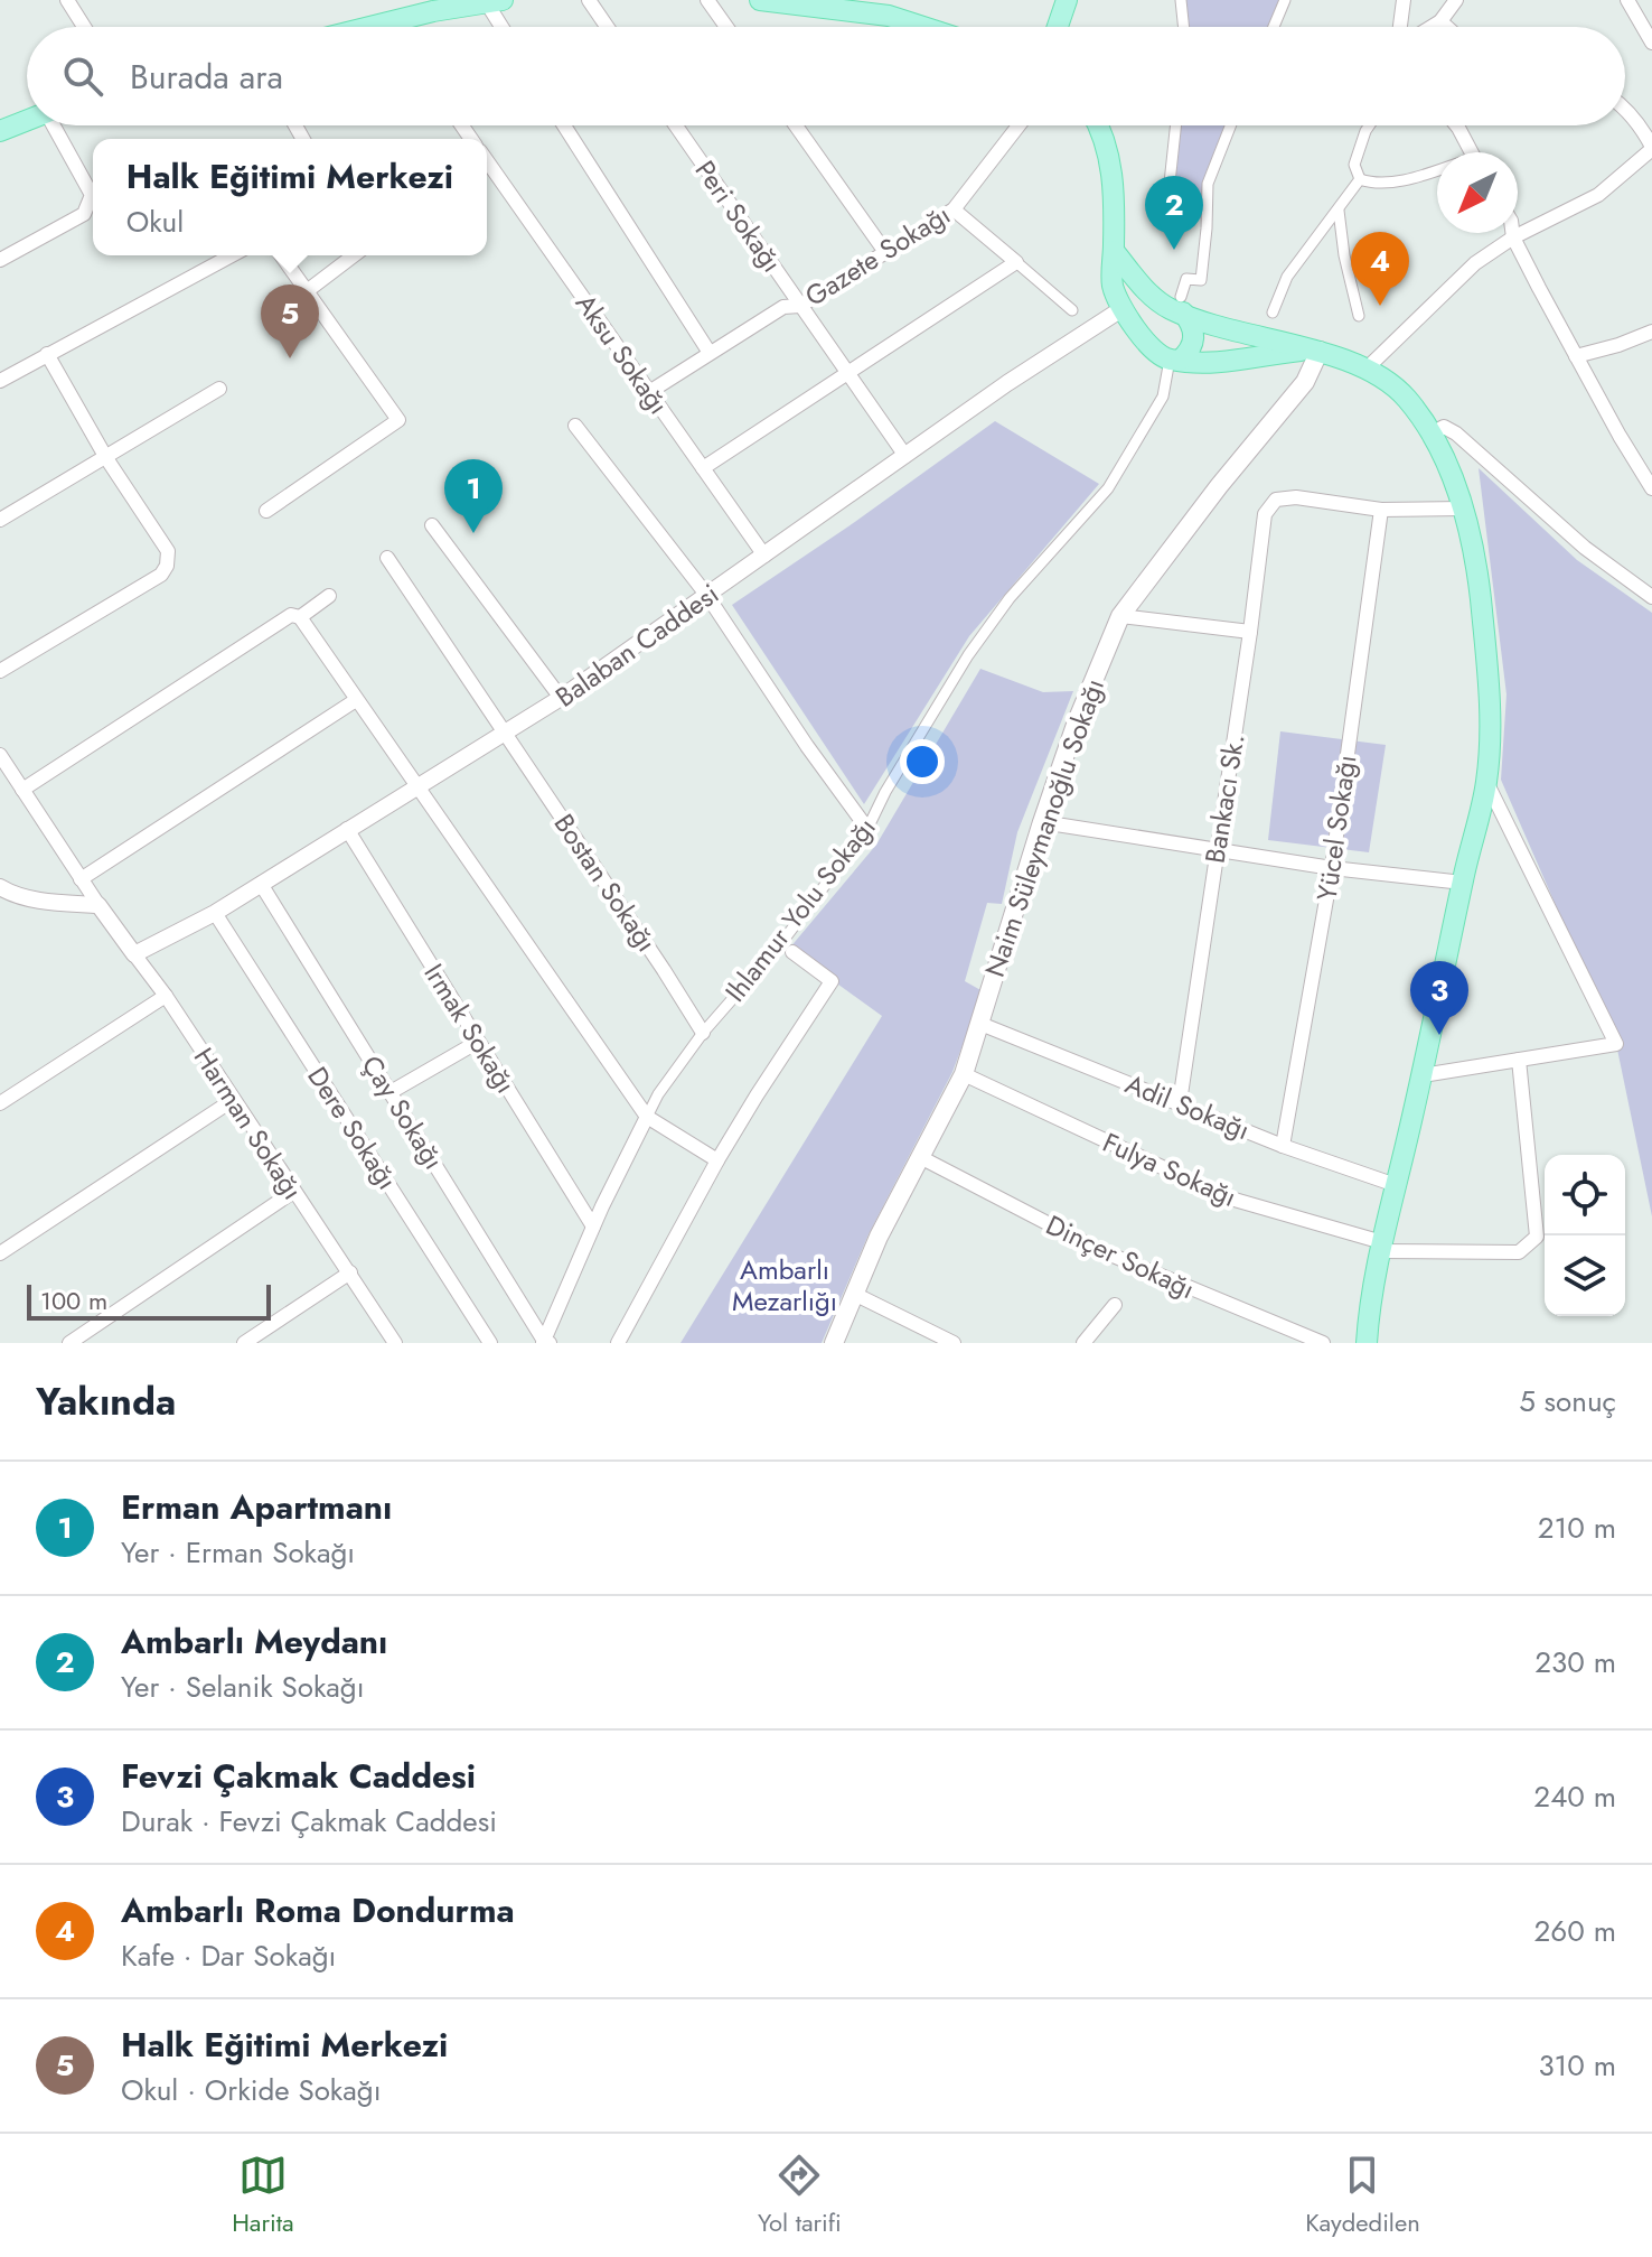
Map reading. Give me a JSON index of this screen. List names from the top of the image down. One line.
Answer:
{"streets":{"main road":["Naim Süleymanoğlu Sokağı"],"street":["Peri Sokağı","Gazete Sokağı","Aksu Sokağı","Balaban Caddesi","Bankacı Sk.","Yücel Sokağı","Bostan Sokağı","Ihlamur Yolu Sokağı","Irmak Sokağı","Adil Sokağı","Çay Sokağı","Harman Sokağı","Dere Sokağı","Fulya Sokağı","Dinçer Sokağı"]},"crossings":[["Peri Sokağı","Gazete Sokağı"],["Peri Sokağı","Balaban Caddesi"],["Gazete Sokağı","Aksu Sokağı"],["Aksu Sokağı","Balaban Caddesi"],["Balaban Caddesi","Bostan Sokağı"],["Balaban Caddesi","Irmak Sokağı"],["Balaban Caddesi","Çay Sokağı"],["Balaban Caddesi","Harman Sokağı"],["Balaban Caddesi","Dere Sokağı"],["Bankacı Sk.","Yücel Sokağı"],["Bankacı Sk.","Adil Sokağı"],["Naim Süleymanoğlu Sokağı","Adil Sokağı"],["Naim Süleymanoğlu Sokağı","Fulya Sokağı"],["Naim Süleymanoğlu Sokağı","Dinçer Sokağı"],["Yücel Sokağı","Adil Sokağı"],["Bostan Sokağı","Ihlamur Yolu Sokağı"],["Ihlamur Yolu Sokağı","Irmak Sokağı"],["Ihlamur Yolu Sokağı","Çay Sokağı"]],"parks":["Ambarlı Mezarlığı"],"scale_bar":"100 m","north":"bottom left","page":{"search":"Burada ara","popup":["Halk Eğitimi Merkezi","Okul"],"pins":["2","4","5","1","3"],"scale":"100 m","heading":["Yakında","5 sonuç"],"list":[{"mark":"1","name":"Erman Apartmanı","note":"Yer · Erman Sokağı","value":"210 m"},{"mark":"2","name":"Ambarlı Meydanı","note":"Yer · Selanik Sokağı","value":"230 m"},{"mark":"3","name":"Fevzi Çakmak Caddesi","note":"Durak · Fevzi Çakmak Caddesi","value":"240 m"},{"mark":"4","name":"Ambarlı Roma Dondurma","note":"Kafe · Dar Sokağı","value":"260 m"},{"mark":"5","name":"Halk Eğitimi Merkezi","note":"Okul · Orkide Sokağı","value":"310 m"}],"nav":["Harita","Yol tarifi","Kaydedilen"]}}
